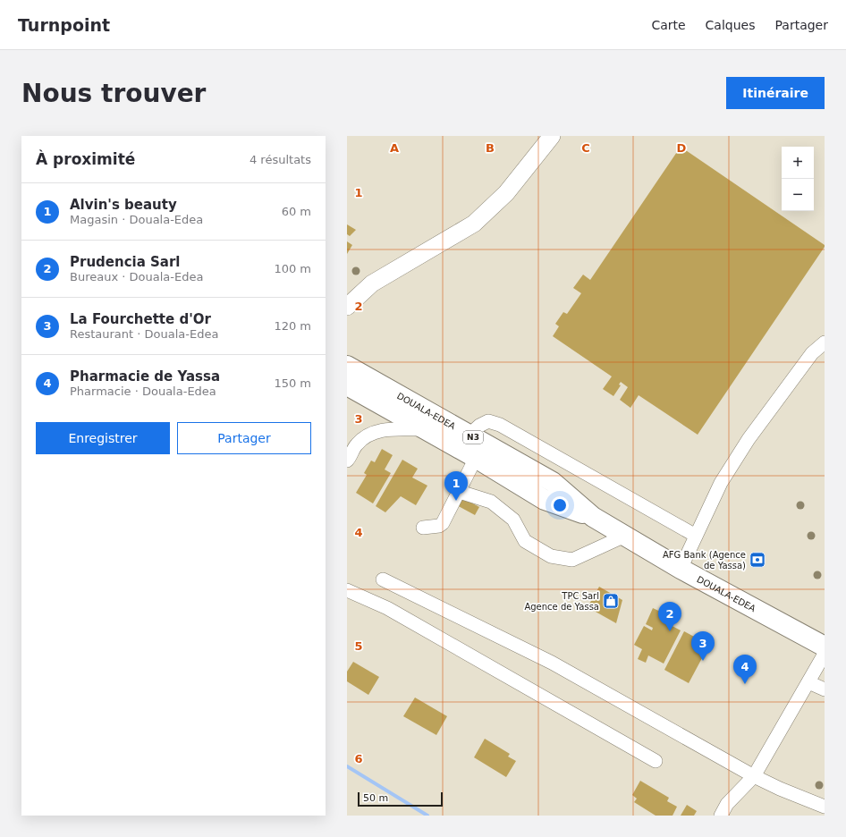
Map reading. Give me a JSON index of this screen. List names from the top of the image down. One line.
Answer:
{"streets":{"highway":["DOUALA-EDEA","N3"]},"places":{"bank":["AFG Bank (Agence de Yassa)"],"shop":["TPC Sarl Agence de Yassa"]},"scale_bar":"50 m","page":{"header":"Turnpoint","nav":["Carte","Calques","Partager"],"buttons":["Itinéraire",["Enregistrer","Partager"]],"title":"Nous trouver","heading":["À proximité","4 résultats"],"map_buttons":["+","−"],"list":[{"mark":"1","name":"Alvin's beauty","note":"Magasin · Douala-Edea","value":"60 m"},{"mark":"2","name":"Prudencia Sarl","note":"Bureaux · Douala-Edea","value":"100 m"},{"mark":"3","name":"La Fourchette d'Or","note":"Restaurant · Douala-Edea","value":"120 m"},{"mark":"4","name":"Pharmacie de Yassa","note":"Pharmacie · Douala-Edea","value":"150 m"}],"pins":["1","2","3","4"],"scale":"50 m"},"grid":{"columns":["A","B","C","D"],"rows":["1","2","3","4","5","6"]}}
